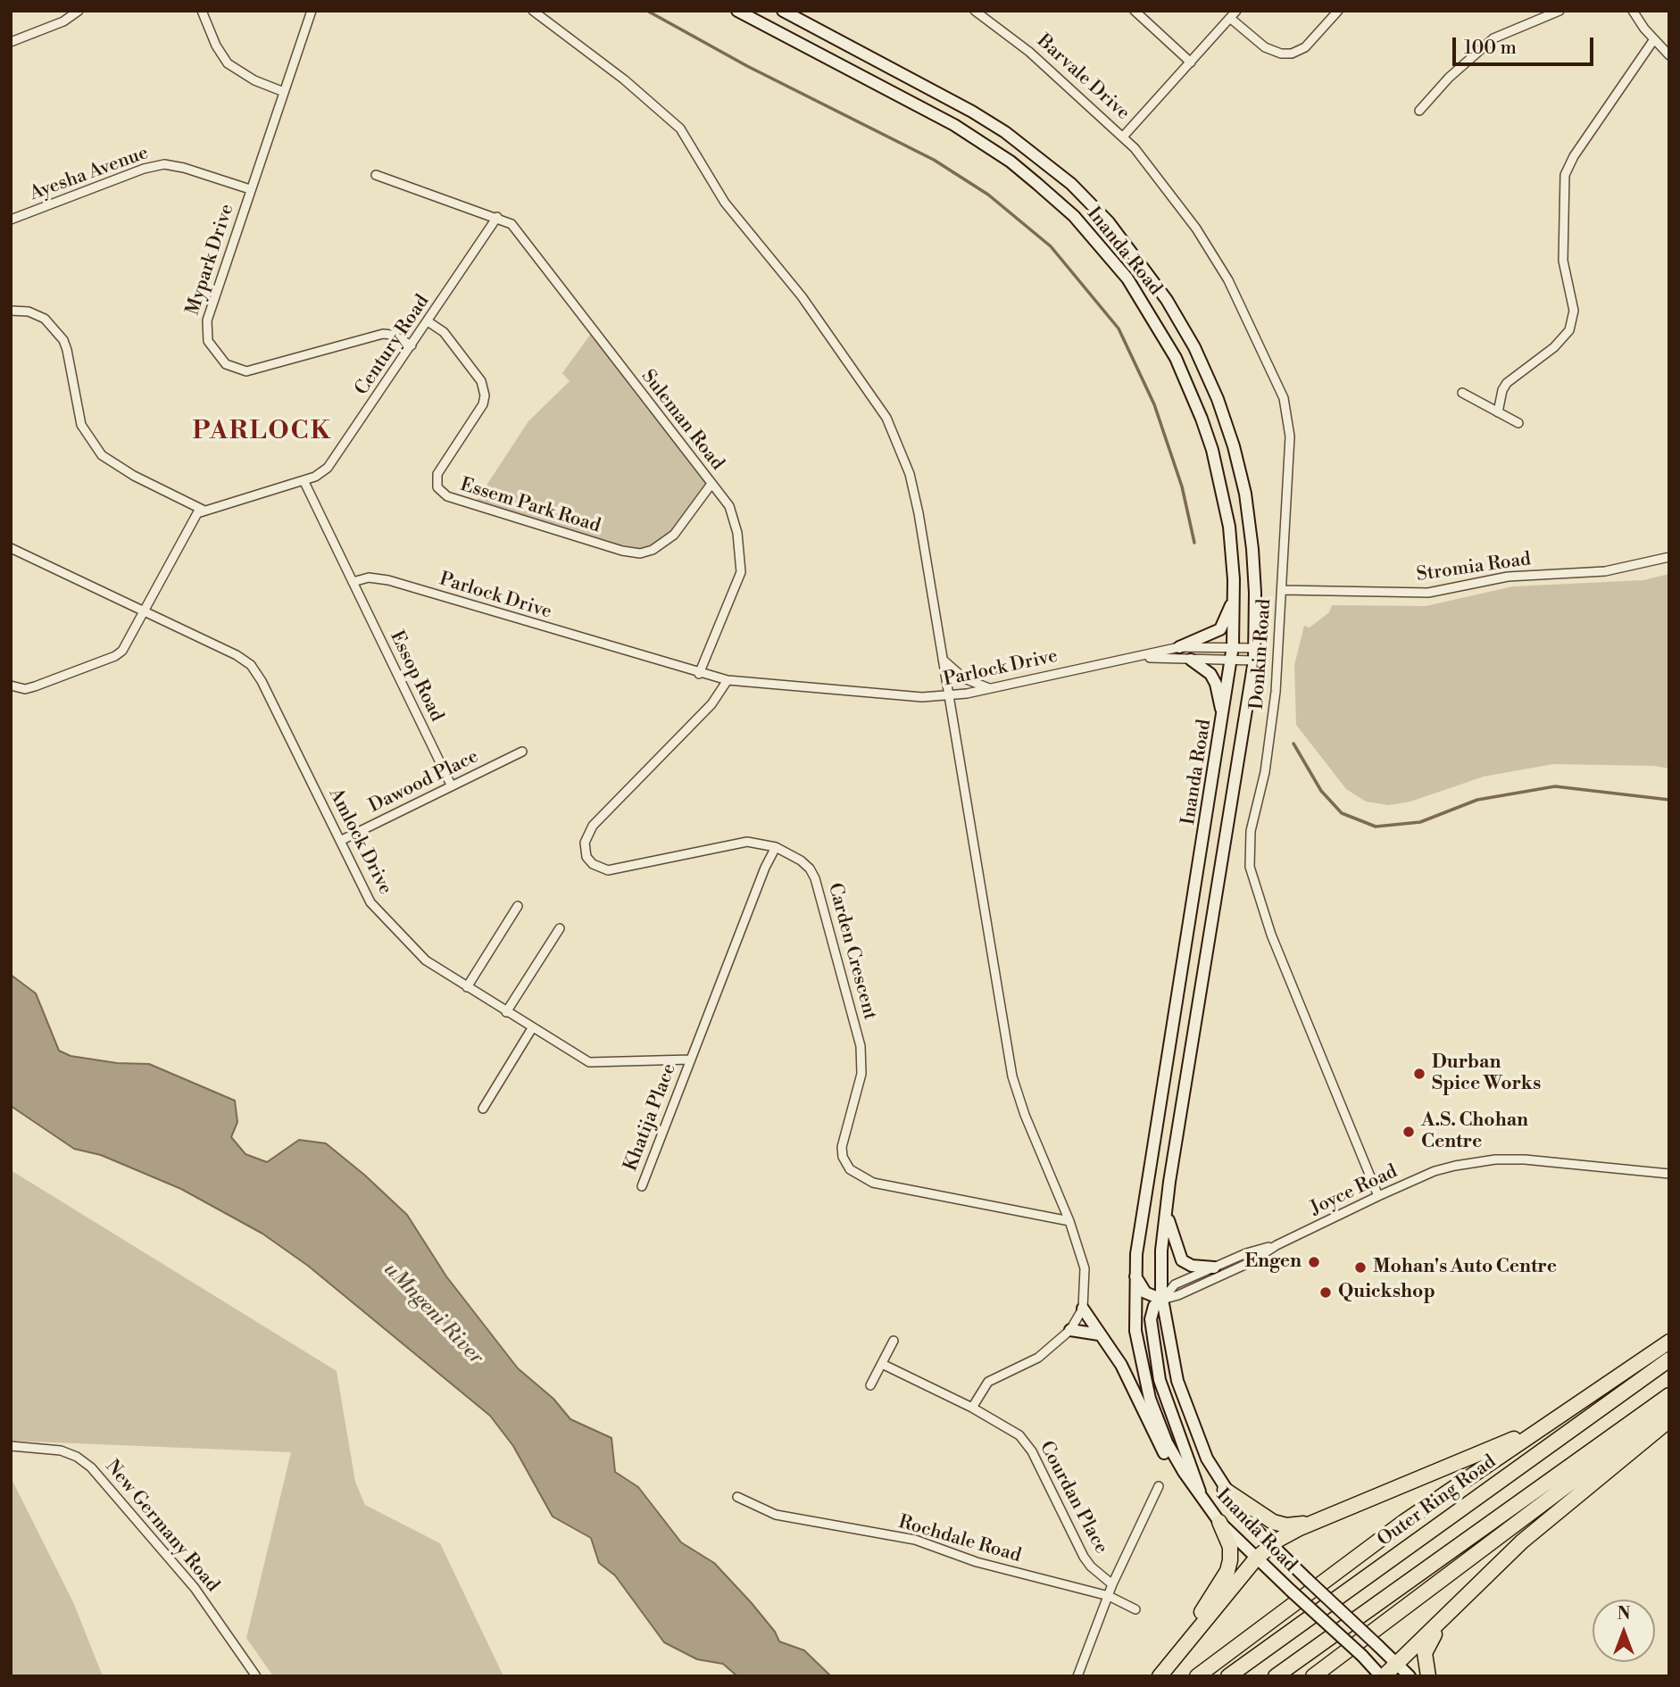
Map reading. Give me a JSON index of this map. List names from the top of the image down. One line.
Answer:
{"streets":{"highway":["Outer Ring Road"],"main road":["Inanda Road"],"street":["Barvale Drive","Ayesha Avenue","Mypark Drive","Century Road","Suleman Road","Essem Park Road","Stromia Road","Parlock Drive","Donkin Road","Essop Road","Dawood Place","Amlock Drive","Carden Crescent","Khatija Place","Joyce Road","Courdan Place","New Germany Road","Rochdale Road"]},"crossings":[["Barvale Drive","Donkin Road"],["Ayesha Avenue","Mypark Drive"],["Inanda Road","Parlock Drive"],["Inanda Road","Joyce Road"],["Mypark Drive","Century Road"],["Century Road","Suleman Road"],["Century Road","Essem Park Road"],["Suleman Road","Essem Park Road"],["Suleman Road","Parlock Drive"],["Stromia Road","Donkin Road"],["Parlock Drive","Essop Road"],["Parlock Drive","Carden Crescent"],["Donkin Road","Joyce Road"],["Essop Road","Dawood Place"],["Dawood Place","Amlock Drive"],["Amlock Drive","Khatija Place"]],"districts":["PARLOCK"],"water":["uMngeni River"],"places":["Durban Spice Works","A.S. Chohan Centre","Engen","Mohan's Auto Centre","Quickshop"],"scale_bar":"100 m","north":"top"}
